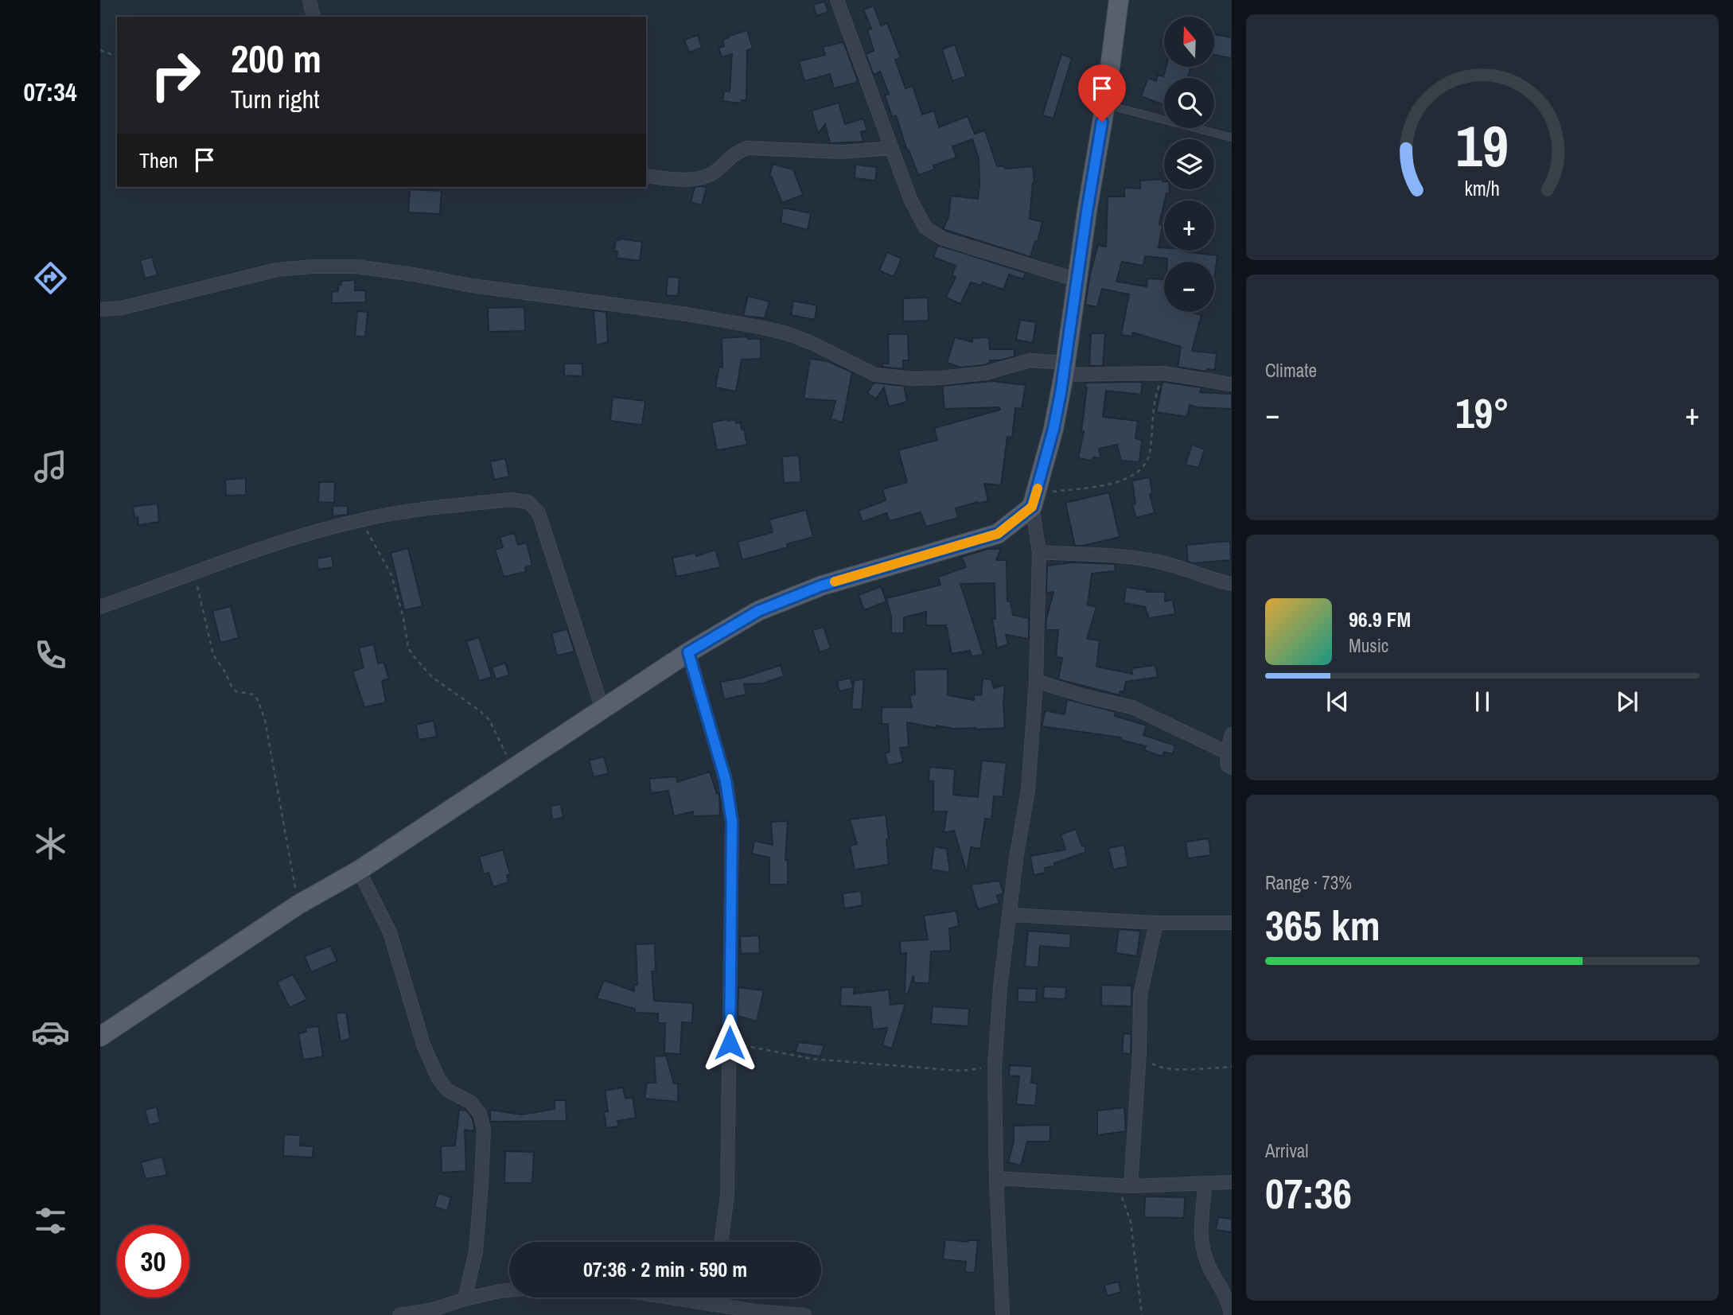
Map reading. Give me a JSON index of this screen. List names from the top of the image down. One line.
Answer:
{"north":"top","page":{"tabs":"07:34","map_buttons":["+","−"],"turn":["200 m","Turn right"],"then":"Then","tile":["Climate",["Range · 73%","365 km"],["Arrival","07:36"]],"heat":["−","19°","+"],"song":["96.9 FM","Music"],"limit":"30","trip":"07:36 · 2 min · 590 m","gauge":["19","km/h"]}}
